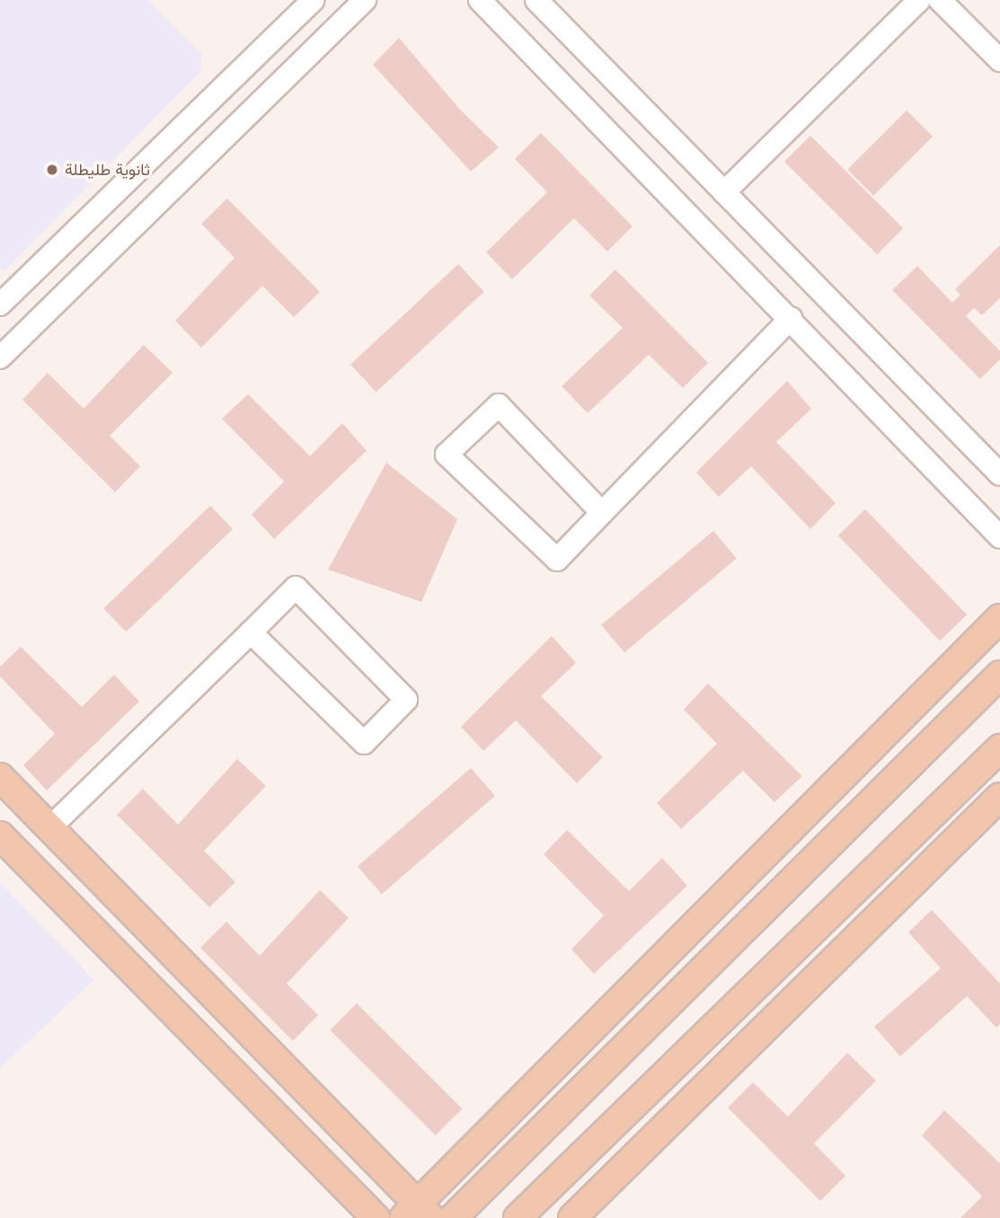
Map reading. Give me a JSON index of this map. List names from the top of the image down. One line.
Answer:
{"places":["ثانوية طليطلة"]}
